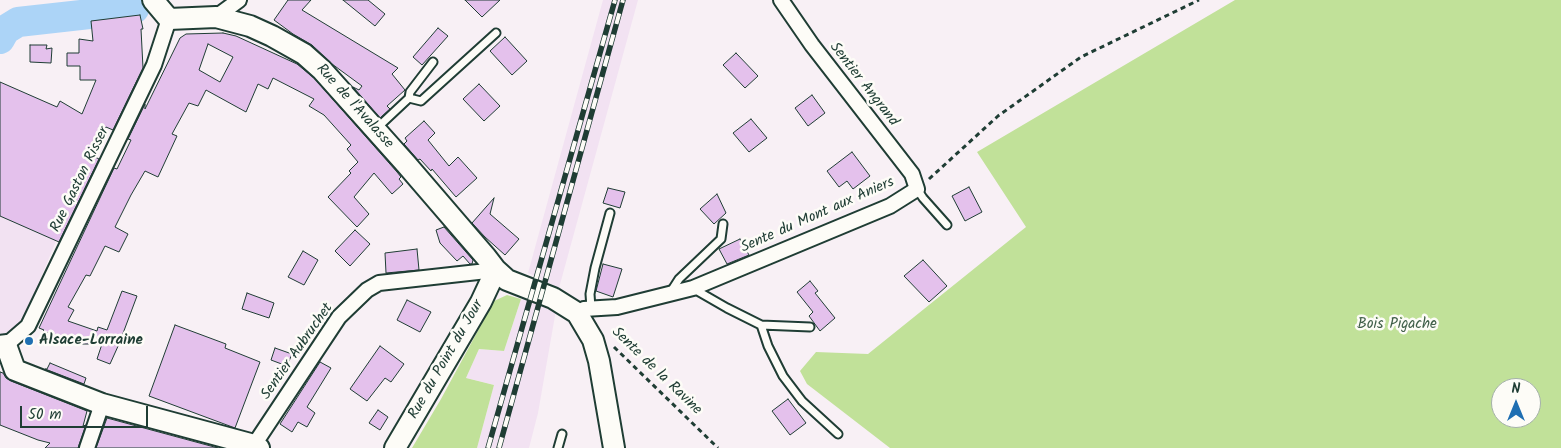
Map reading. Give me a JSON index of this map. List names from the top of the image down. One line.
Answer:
{"streets":{"main road":["Rue de l'Avalasse","Rue du Point du Jour"],"street":["Sentier Angrand","Rue Gaston Risser","Sente du Mont aux Aniers","Sentier Aubruchet"],"path":["Sente de la Ravine"]},"crossings":[["Sentier Angrand","Sente du Mont aux Aniers"],["Rue de l'Avalasse","Rue Gaston Risser"],["Rue de l'Avalasse","Sente du Mont aux Aniers"],["Rue de l'Avalasse","Sentier Aubruchet"],["Rue de l'Avalasse","Rue du Point du Jour"],["Sentier Aubruchet","Rue du Point du Jour"]],"parks":["Bois Pigache"],"places":["Alsace-Lorraine"],"scale_bar":"50 m","north":"top"}
